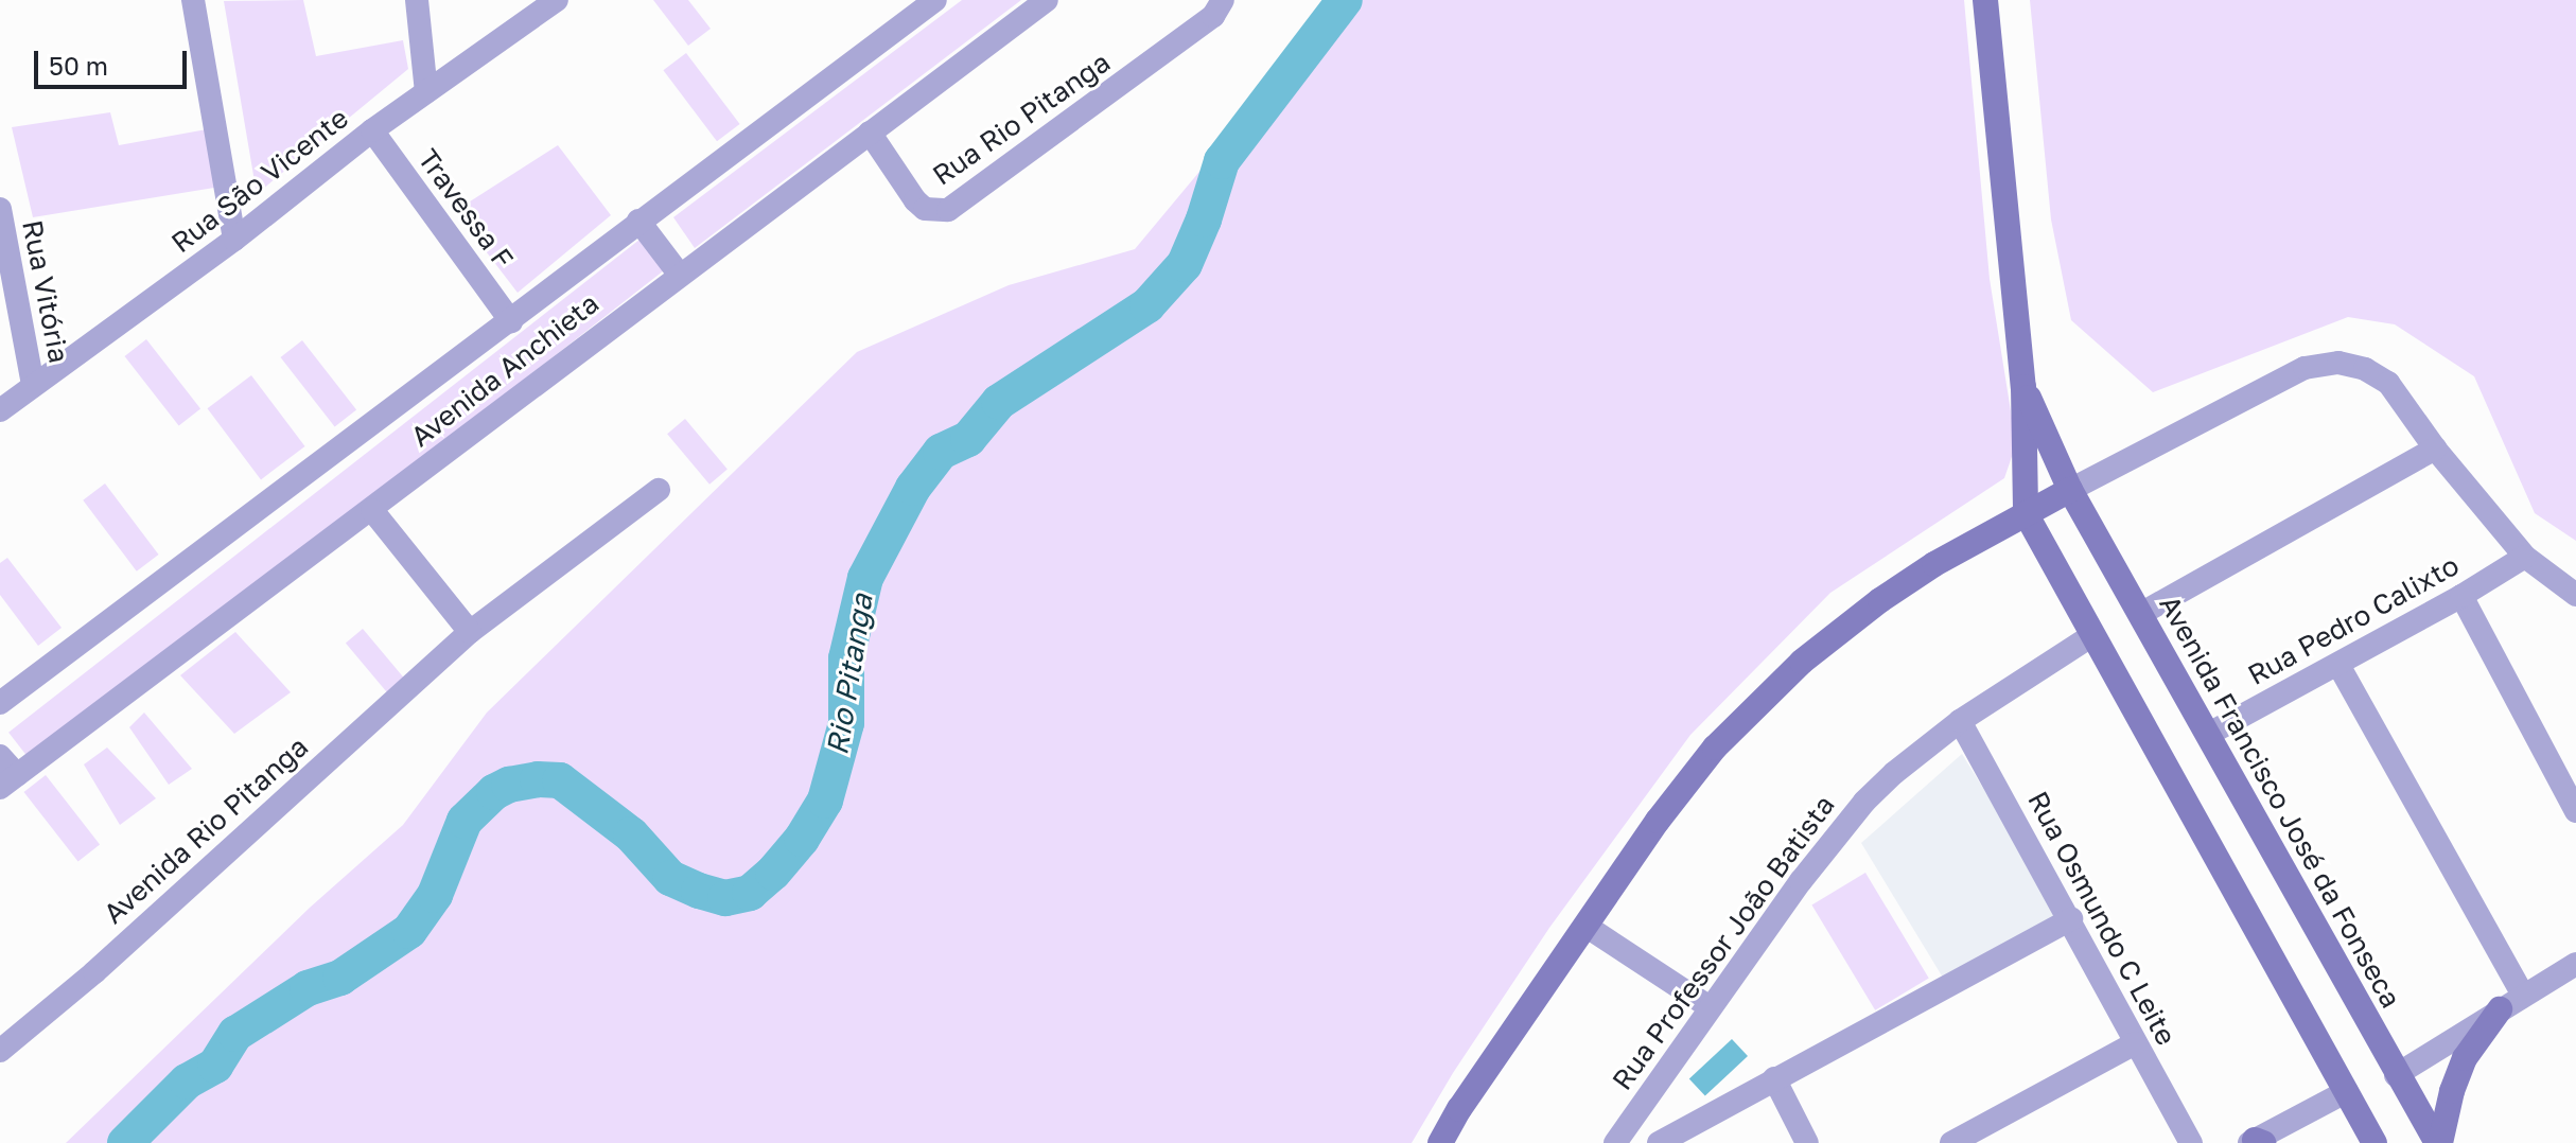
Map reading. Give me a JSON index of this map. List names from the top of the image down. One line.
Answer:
{"streets":{"main road":["Avenida Francisco José da Fonseca"],"street":["Rua Rio Pitanga","Rua São Vicente","Travessa F","Rua Vitória","Avenida Anchieta","Rua Pedro Calixto","Avenida Rio Pitanga","Rua Osmundo C Leite","Rua Professor João Batista"]},"crossings":[["Rua Rio Pitanga","Avenida Anchieta"],["Rua São Vicente","Travessa F"],["Rua São Vicente","Rua Vitória"],["Travessa F","Avenida Anchieta"],["Rua Pedro Calixto","Avenida Francisco José da Fonseca"],["Rua Osmundo C Leite","Rua Professor João Batista"]],"water":["Rio Pitanga"],"scale_bar":"50 m"}
